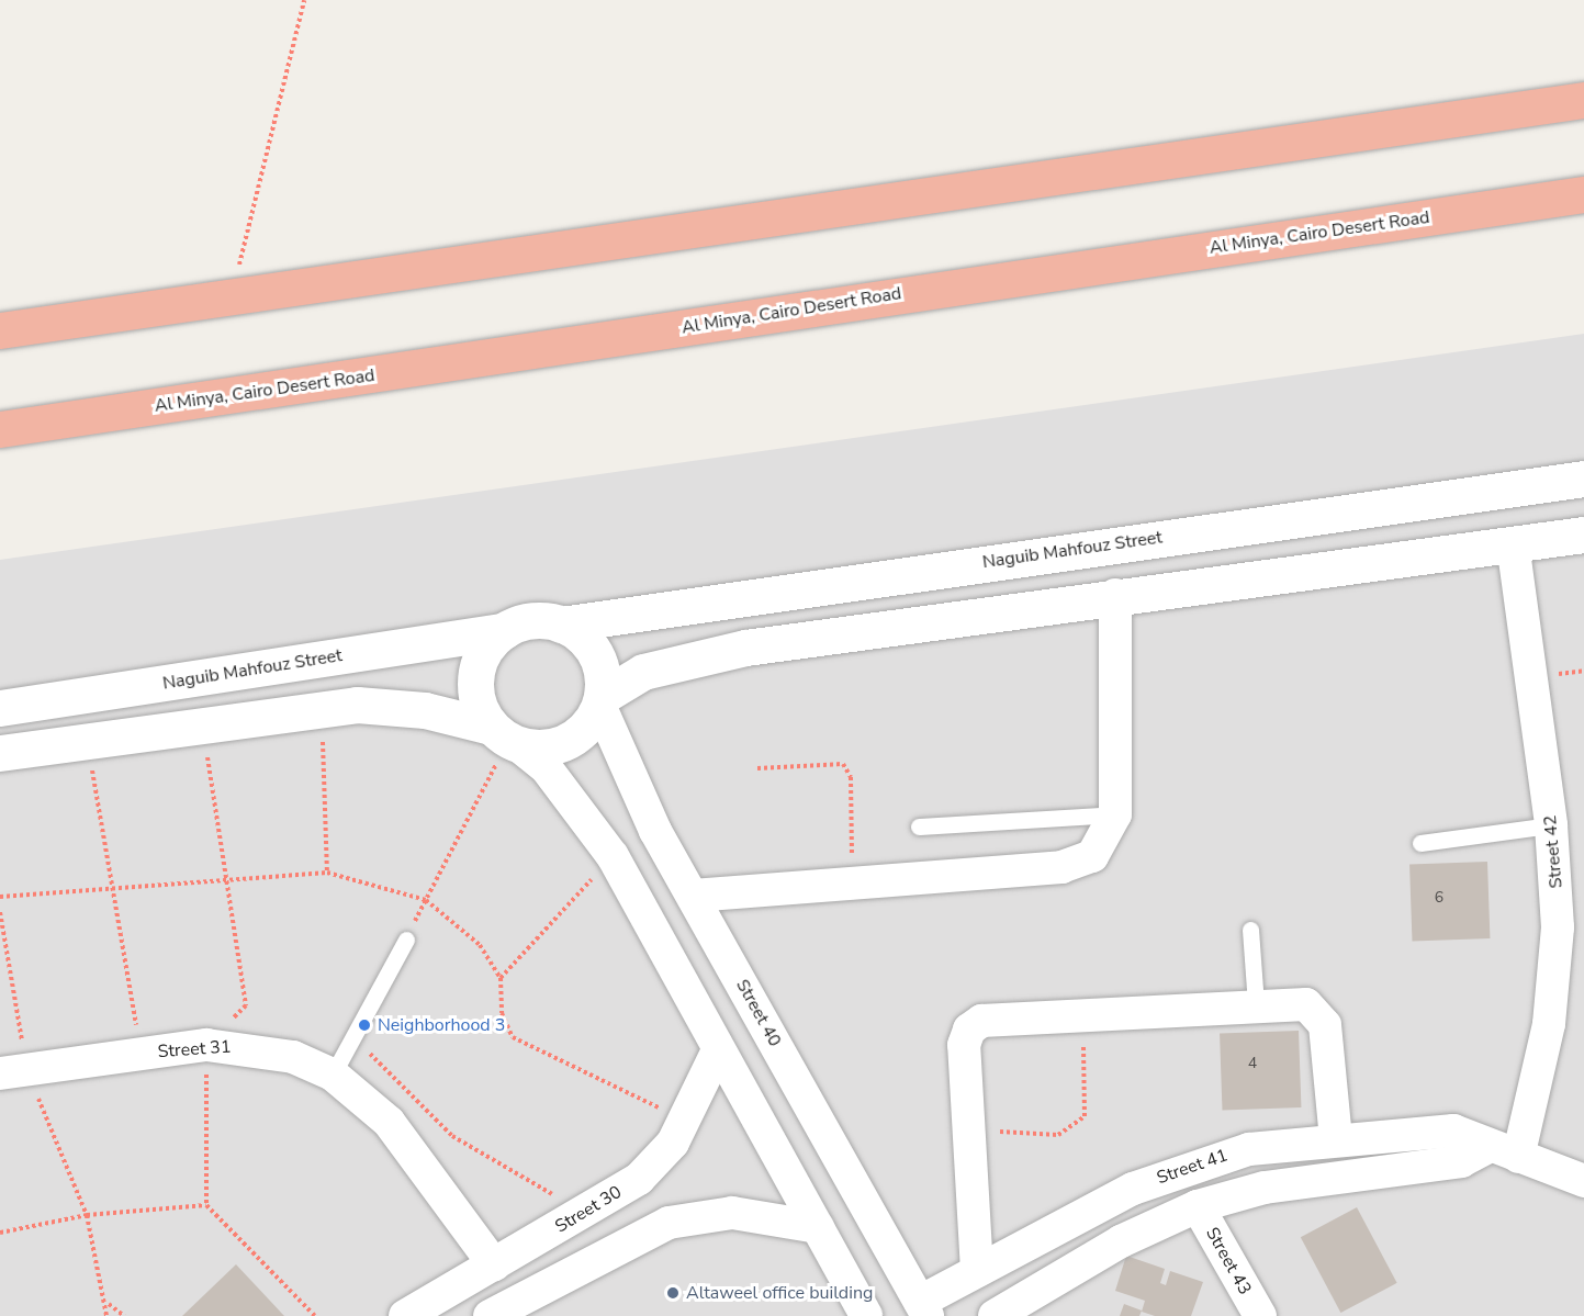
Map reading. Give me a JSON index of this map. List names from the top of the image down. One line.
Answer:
{"streets":{"highway":["Al Minya, Cairo Desert Road"],"street":["Naguib Mahfouz Street","Street 42","Street 40","Street 31","Street 41","Street 30","Street 43"]},"crossings":[["Naguib Mahfouz Street","Street 40"],["Street 42","Street 41"],["Street 40","Street 41"],["Street 31","Street 30"]],"places":["Neighborhood 3","Altaweel office building"],"house_numbers":["6","4"]}
